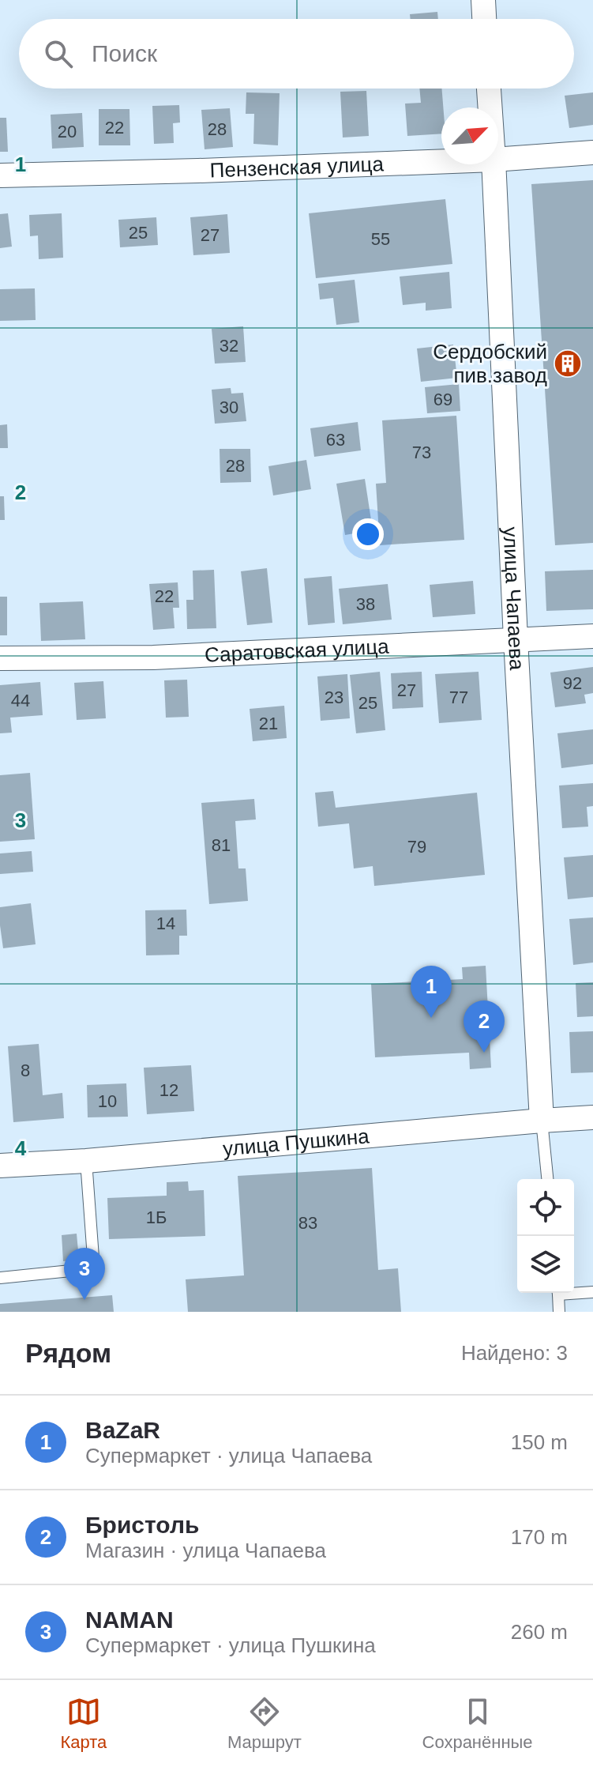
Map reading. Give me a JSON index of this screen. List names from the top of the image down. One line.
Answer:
{"streets":{"street":["Пензенская улица","улица Чапаева","Саратовская улица","улица Пушкина"]},"crossings":[["улица Чапаева","Саратовская улица"],["улица Чапаева","улица Пушкина"]],"places":{"building":["Сердобский пив.завод"]},"house_numbers":["22","28","20","25","27","55","32","69","30","63","73","28","22","38","92","27","23","77","44","25","21","81","79","14","8","12","10","1Б","83"],"north":"top right","page":{"search":"Поиск","pins":["1","2","3"],"heading":["Рядом","Найдено: 3"],"list":[{"mark":"1","name":"BaZaR","note":"Супермаркет · улица Чапаева","value":"150 m"},{"mark":"2","name":"Бристоль","note":"Магазин · улица Чапаева","value":"170 m"},{"mark":"3","name":"NAMAN","note":"Супермаркет · улица Пушкина","value":"260 m"}],"nav":["Карта","Маршрут","Сохранённые"]},"grid":{"rows":["1","2","3","4"]}}
